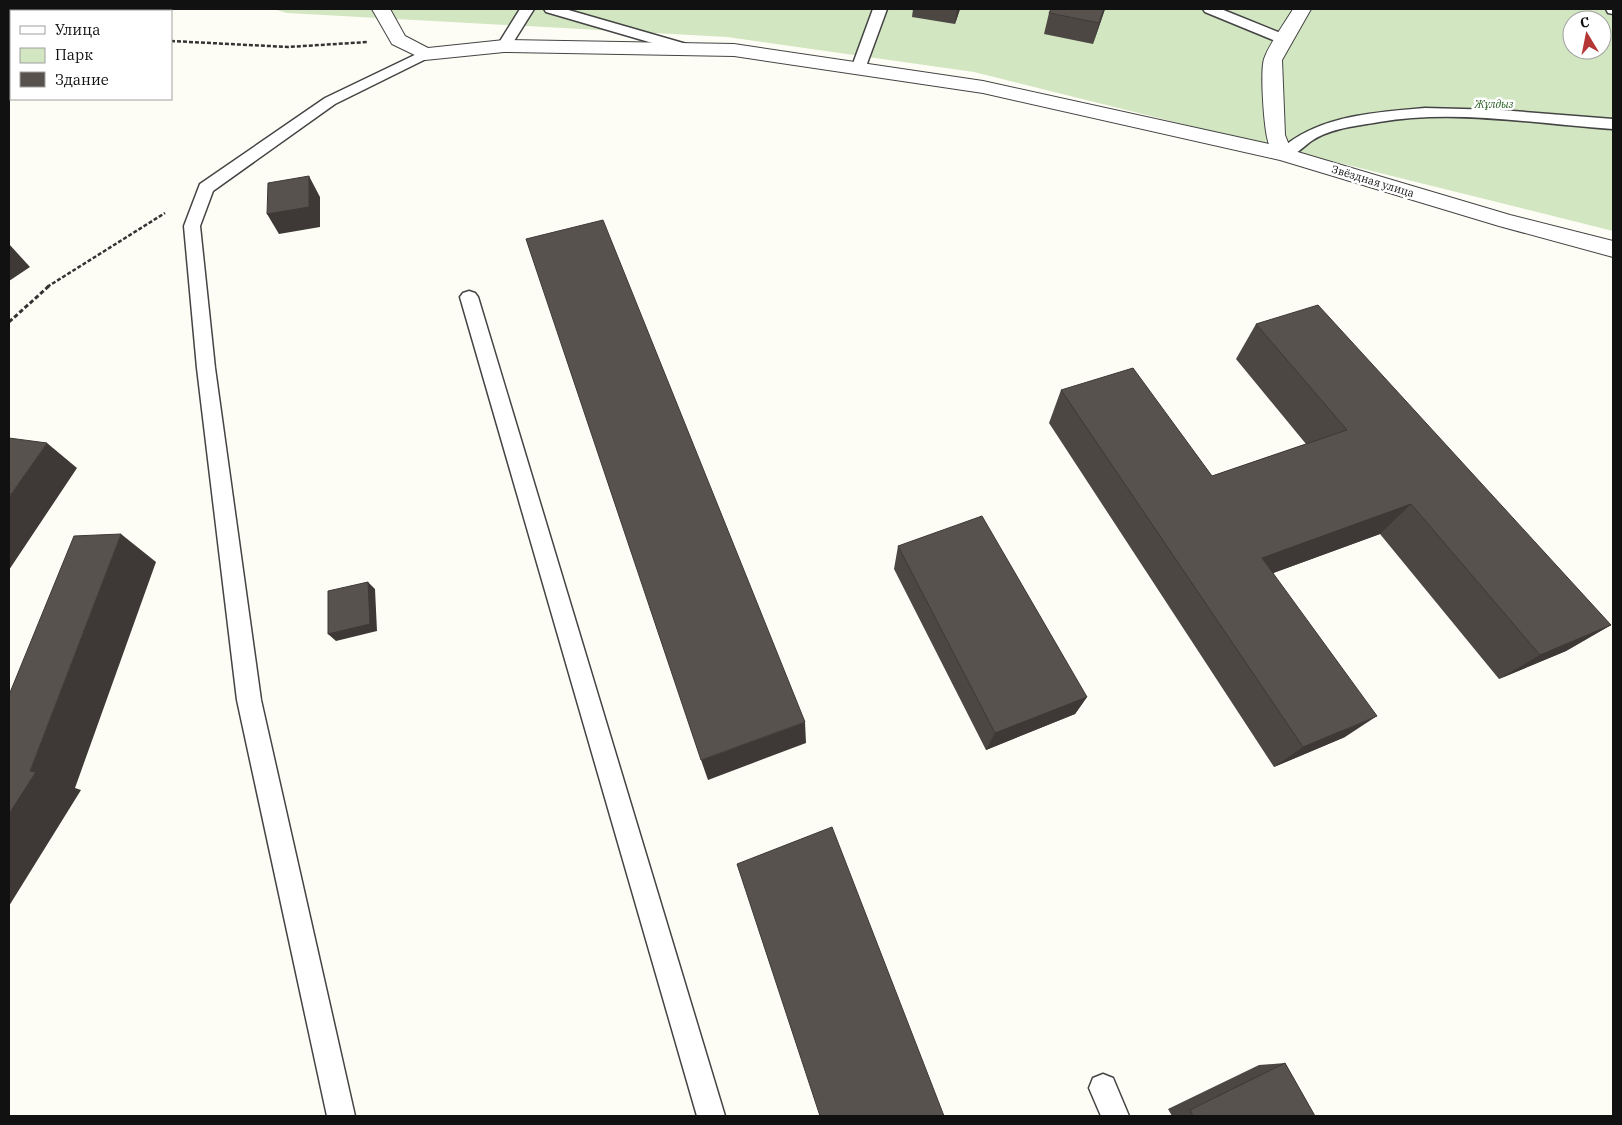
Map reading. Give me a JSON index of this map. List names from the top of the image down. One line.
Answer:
{"streets":{"street":["Звёздная улица"]},"parks":["Жұлдыз"],"legend":["Улица","Парк","Здание"],"north":"top"}
